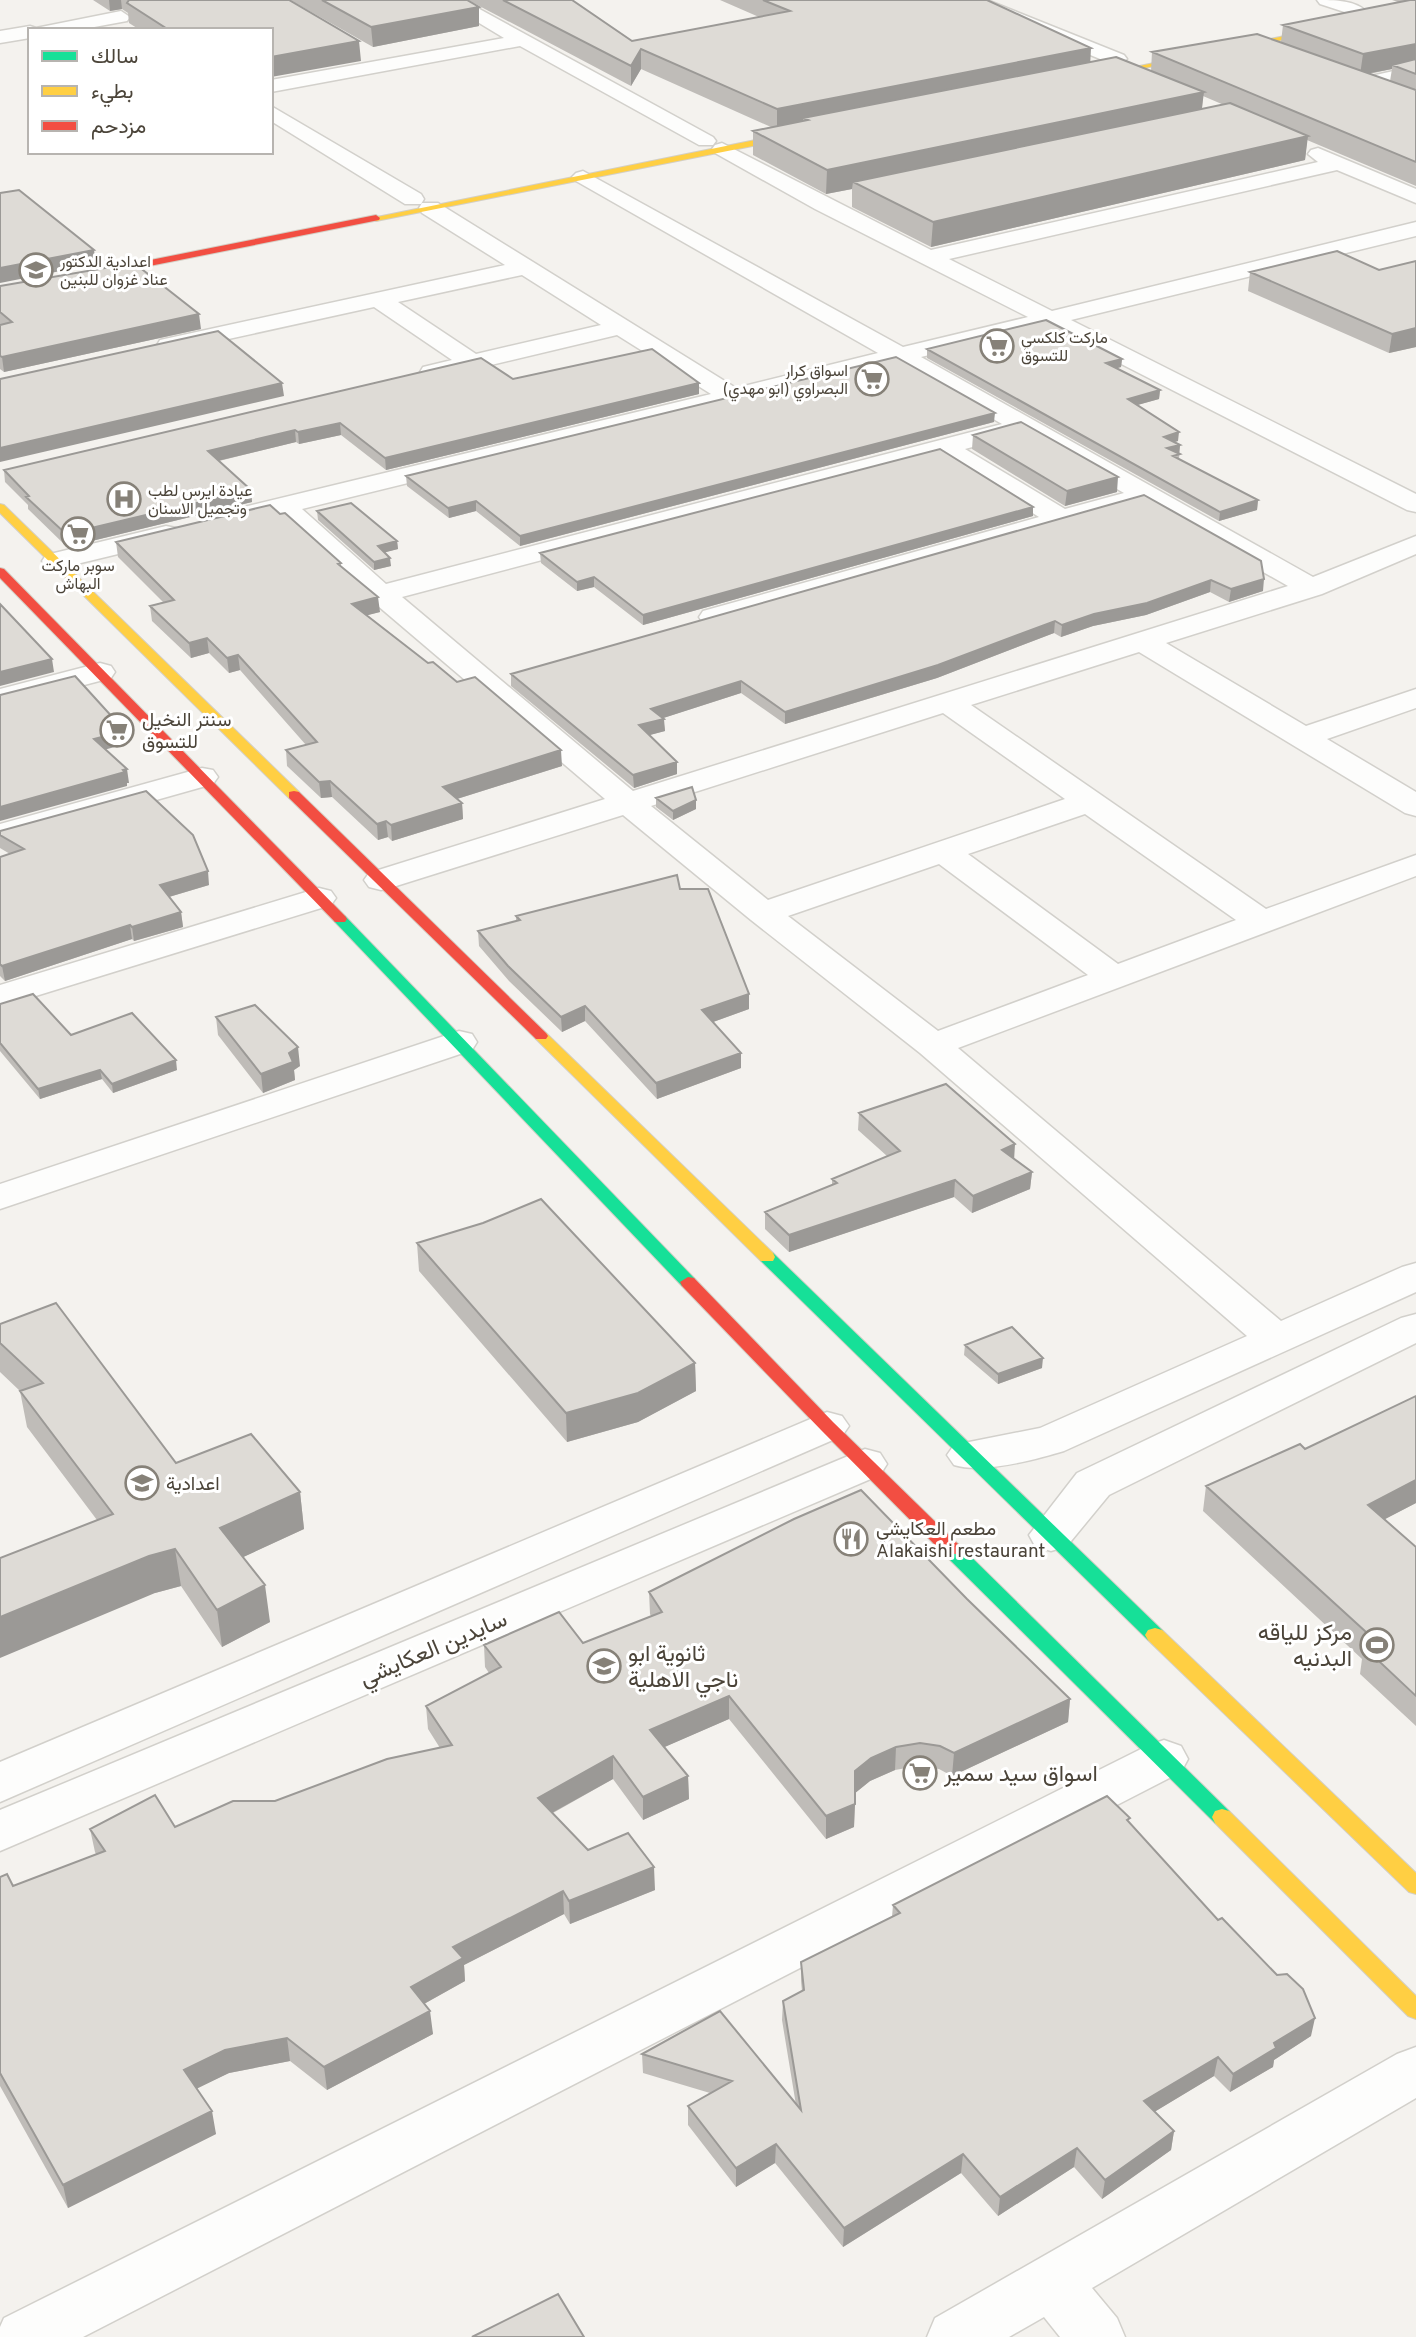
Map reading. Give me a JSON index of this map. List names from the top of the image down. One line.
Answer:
{"streets":{"street":["سايدين العكايشي"]},"places":{"school or university":["اعدادية الدكتور عناد غزوان للبنين","اعدادية","ثانوية ابو ناجي الاهلية"],"supermarket":["ماركت كلكسي للتسوق","اسواق كرار البصراوي (ابو مهدي)","سوبر ماركت البهاش","سنتر النخيل للتسوق","اسواق سيد سمير"],"hospital":["عيادة ايرس لطب وتجميل الاسنان"],"restaurant":["مطعم العكايشي Alakaishi restaurant"],"sports":["مركز للياقه البدنيه"]},"legend":["سالك","بطيء","مزدحم"]}
